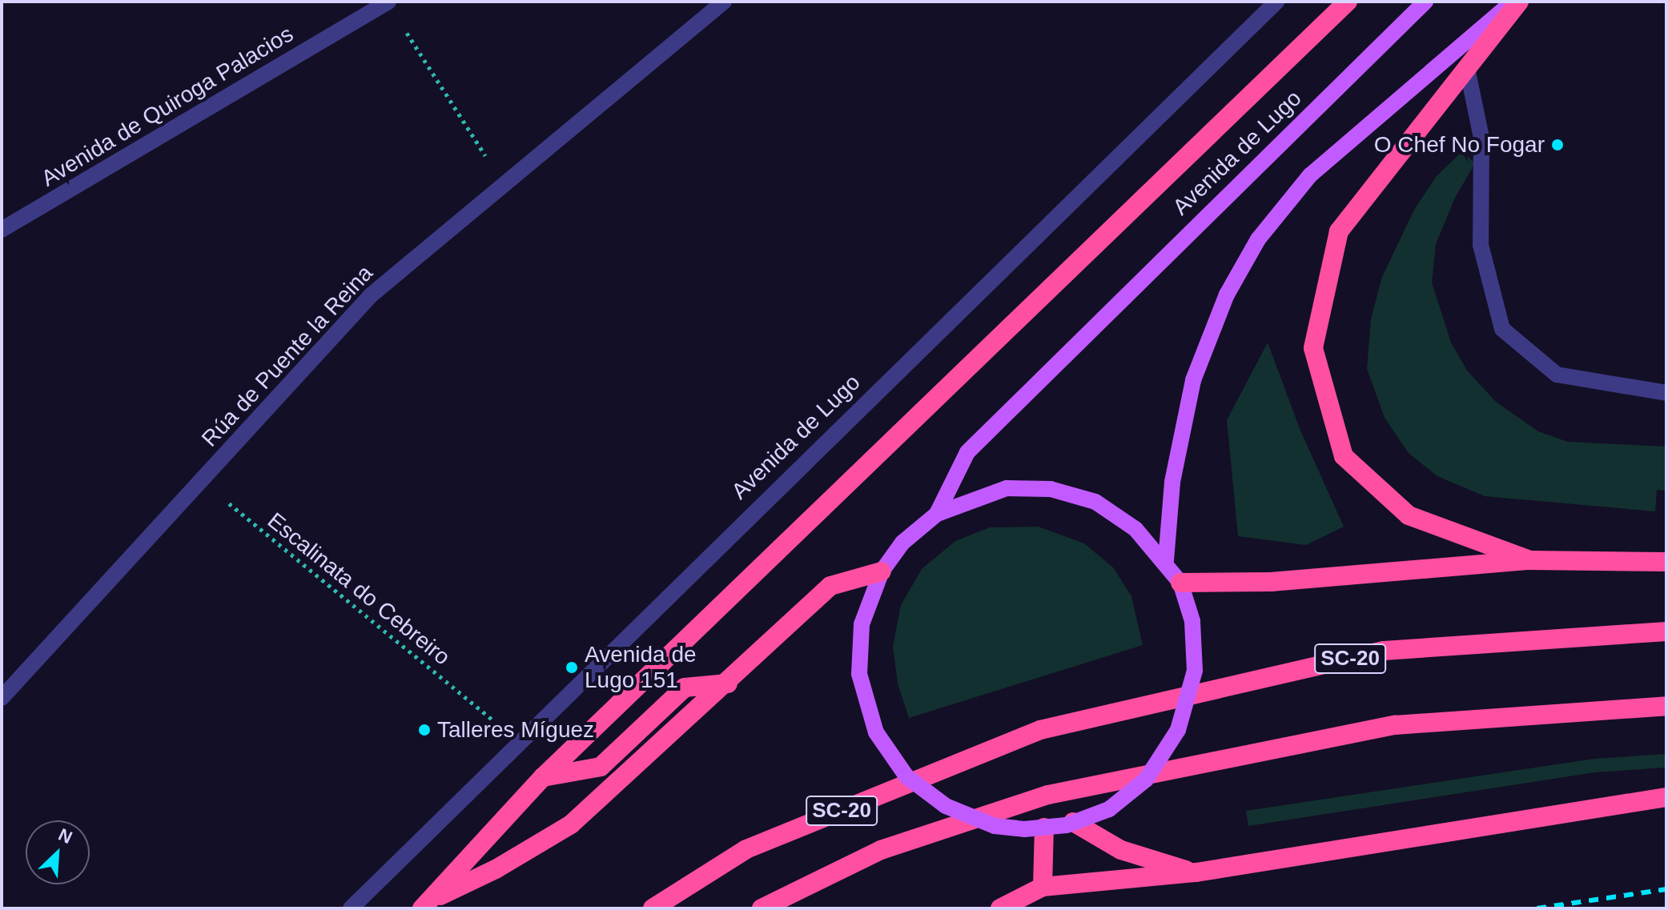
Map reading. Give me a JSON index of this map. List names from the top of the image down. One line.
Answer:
{"streets":{"highway":["SC-20"],"main road":["Avenida de Lugo"],"street":["Avenida de Quiroga Palacios","Rúa de Puente la Reina"],"path":["Escalinata do Cebreiro"]},"crossings":[["Rúa de Puente la Reina","Escalinata do Cebreiro"]],"places":["O Chef No Fogar","Avenida de Lugo 151","Talleres Míguez"],"north":"top right"}
